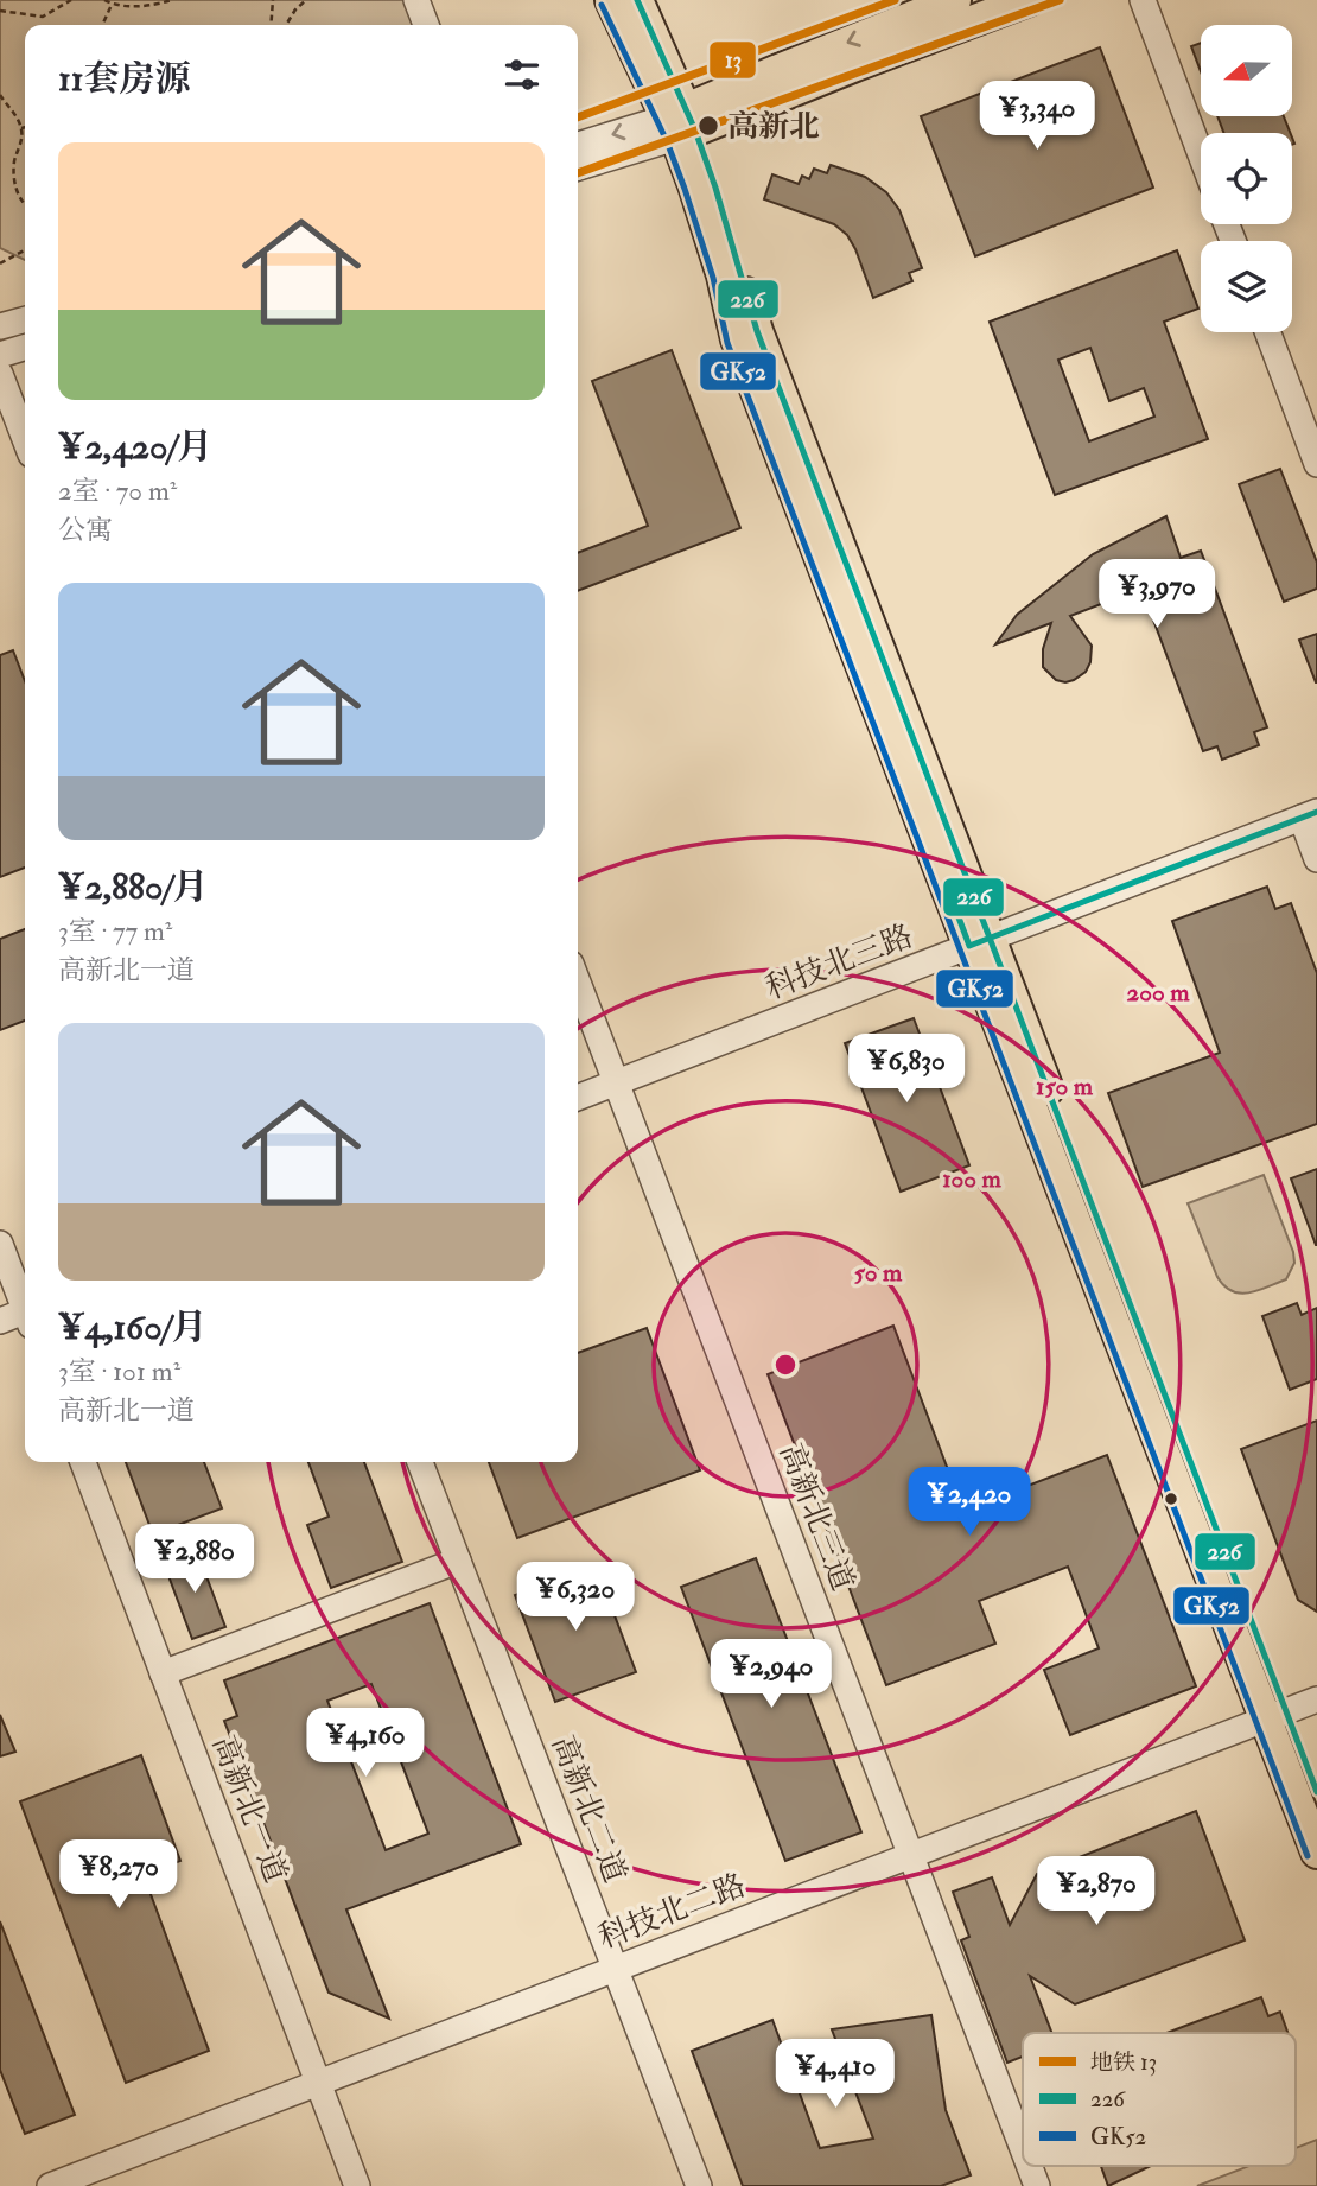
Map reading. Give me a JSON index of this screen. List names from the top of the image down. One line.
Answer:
{"streets":{"street":["科技北三路","高新北三道","高新北一道","高新北二道","科技北二路"]},"crossings":[["科技北三路","高新北三道"],["高新北三道","科技北二路"],["高新北一道","科技北二路"],["高新北二道","科技北二路"]],"places":["高新北"],"lines":["metro line 13","transit line 226","transit line GK52"],"legend":["地铁 13","226","GK52"],"north":"left","page":{"heading":"11套房源","price":["¥3,340","¥3,970","¥6,830","¥2,420","¥2,880","¥6,320","¥2,940","¥4,160","¥8,270","¥2,870","¥4,410"],"list":[{"name":"¥2,420/月","note":"2室 · 70 m² · 公寓"},{"name":"¥2,880/月","note":"3室 · 77 m² · 高新北一道"},{"name":"¥4,160/月","note":"3室 · 101 m² · 高新北一道"}]},"rings":["200 m","150 m","100 m","50 m"]}
